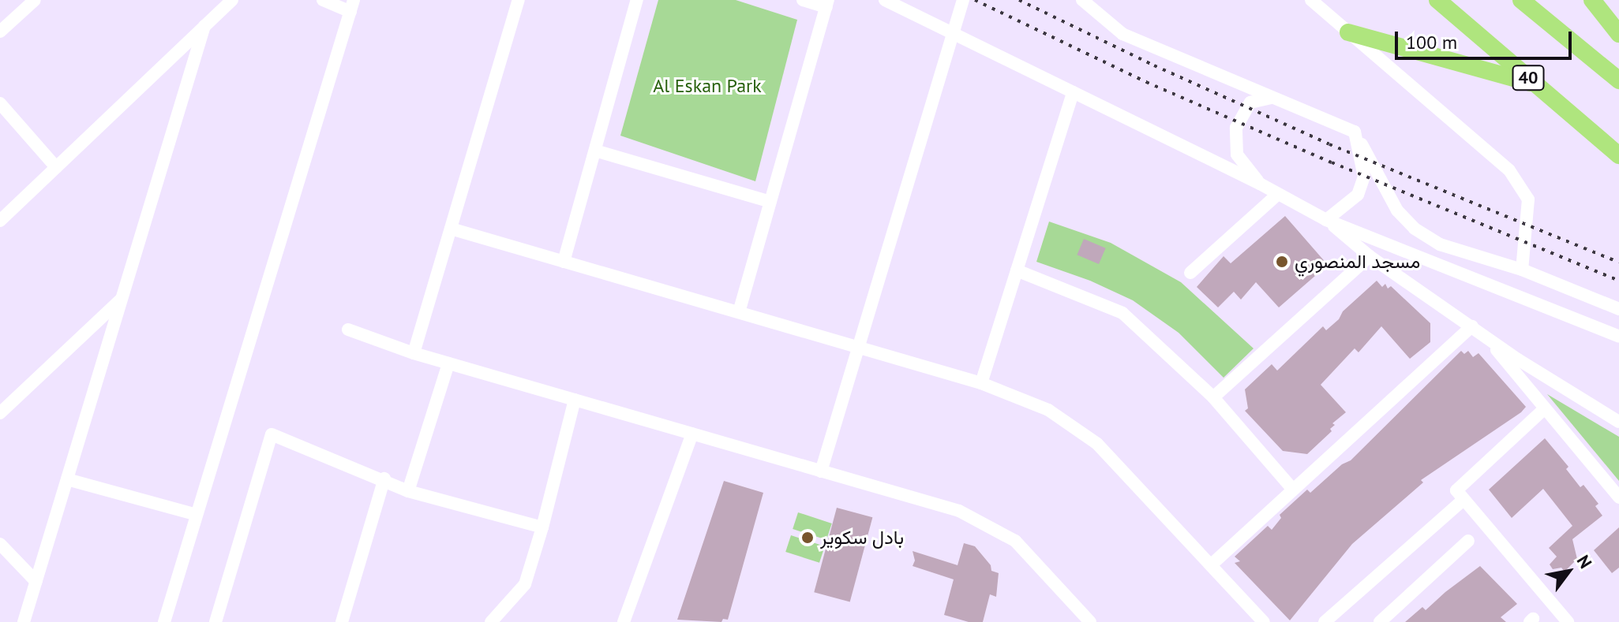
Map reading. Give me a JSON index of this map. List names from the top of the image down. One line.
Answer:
{"streets":{"highway":["40"]},"parks":["Al Eskan Park"],"places":["مسجد المنصوري","بادل سكوير"],"scale_bar":"100 m","north":"top right"}
